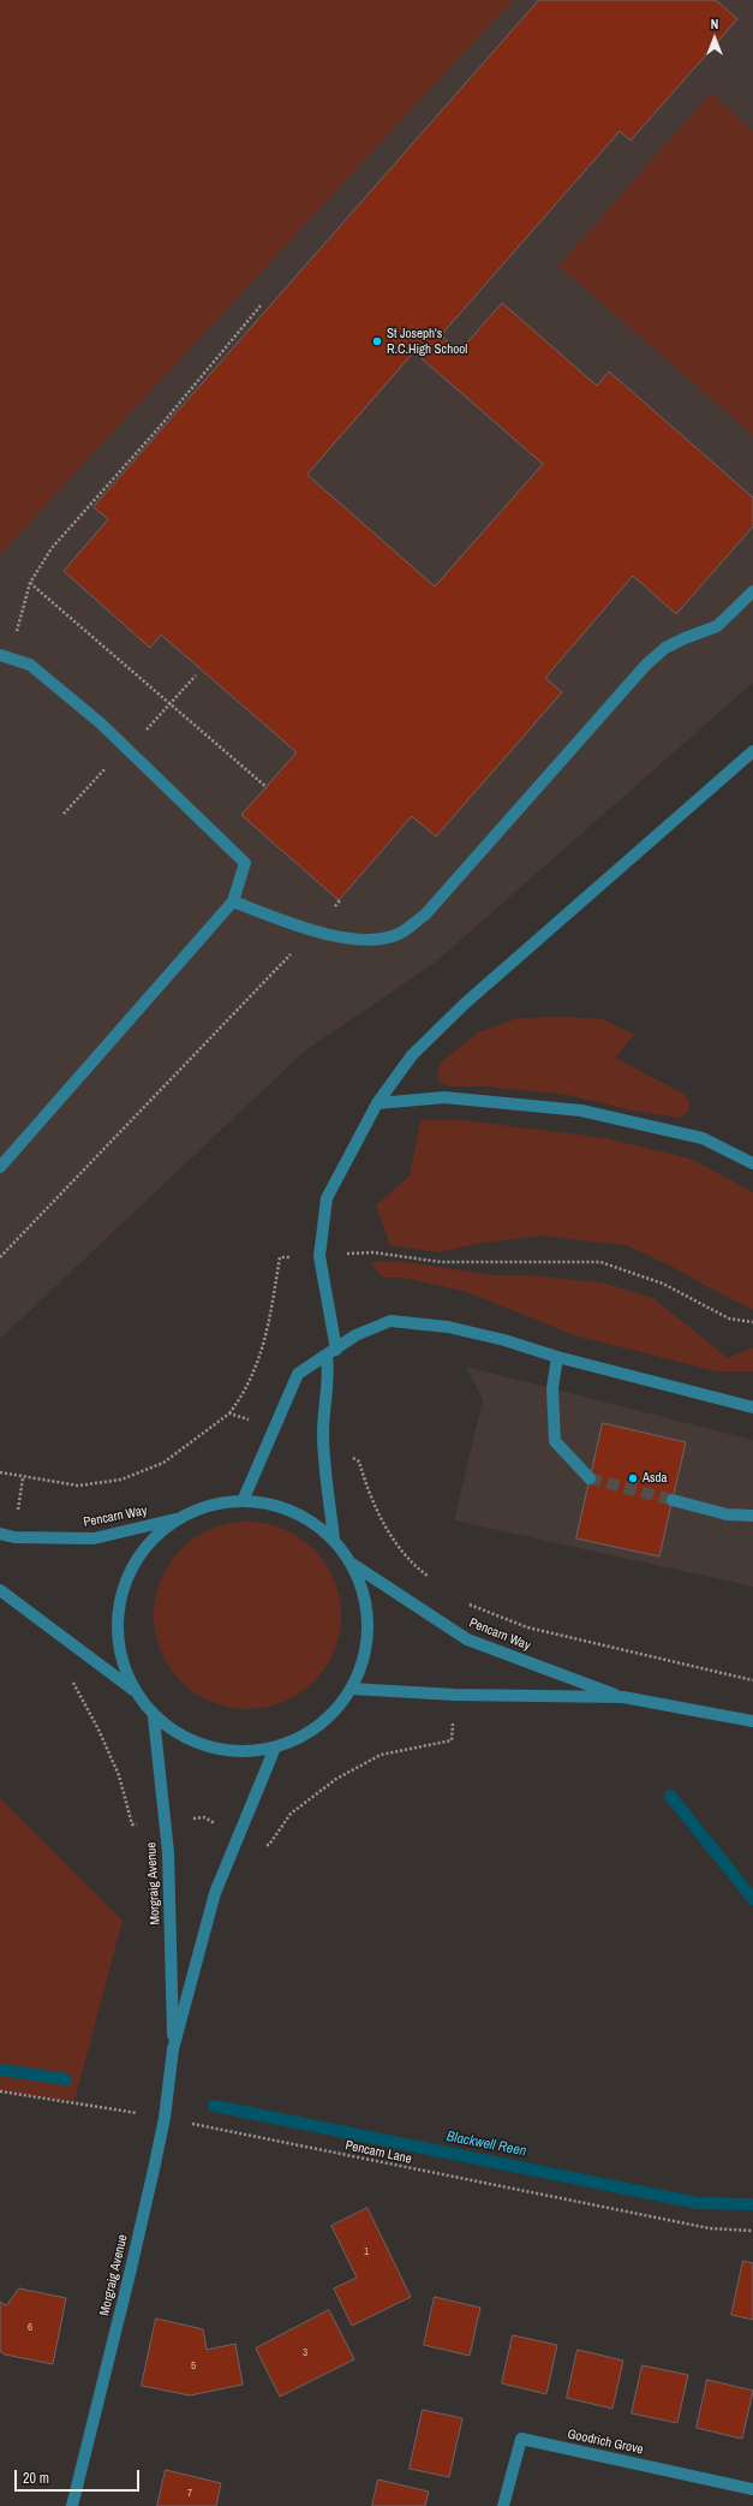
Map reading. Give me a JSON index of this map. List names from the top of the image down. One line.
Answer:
{"streets":{"street":["Pencarn Way","Morgraig Avenue","Goodrich Grove"],"path":["Pencarn Lane"]},"crossings":[["Morgraig Avenue","Pencarn Lane"]],"water":["Blackwell Reen"],"places":["St Joseph's R.C.High School","Asda"],"house_numbers":["1","6","3","5","7"],"scale_bar":"20 m","north":"top"}
